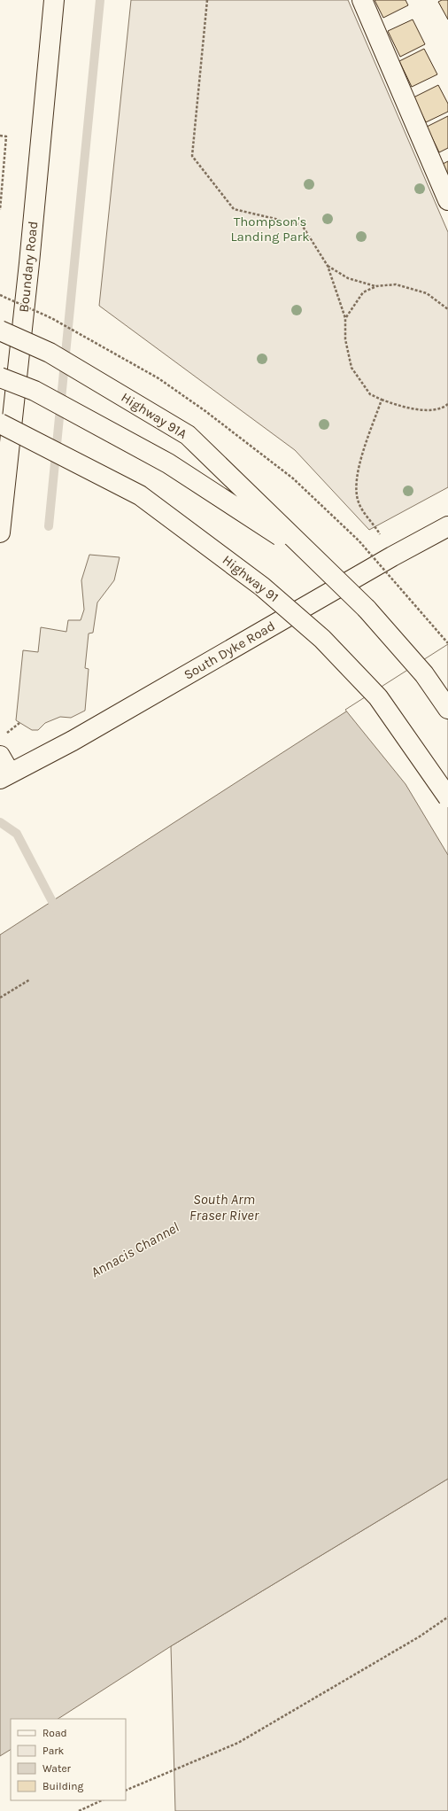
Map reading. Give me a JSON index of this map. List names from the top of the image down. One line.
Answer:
{"streets":{"main road":["Boundary Road","Highway 91A","Highway 91","South Dyke Road"]},"water":["South Arm Fraser River","Annacis Channel"],"parks":["Thompson's Landing Park"],"legend":["Road","Park","Water","Building"]}
